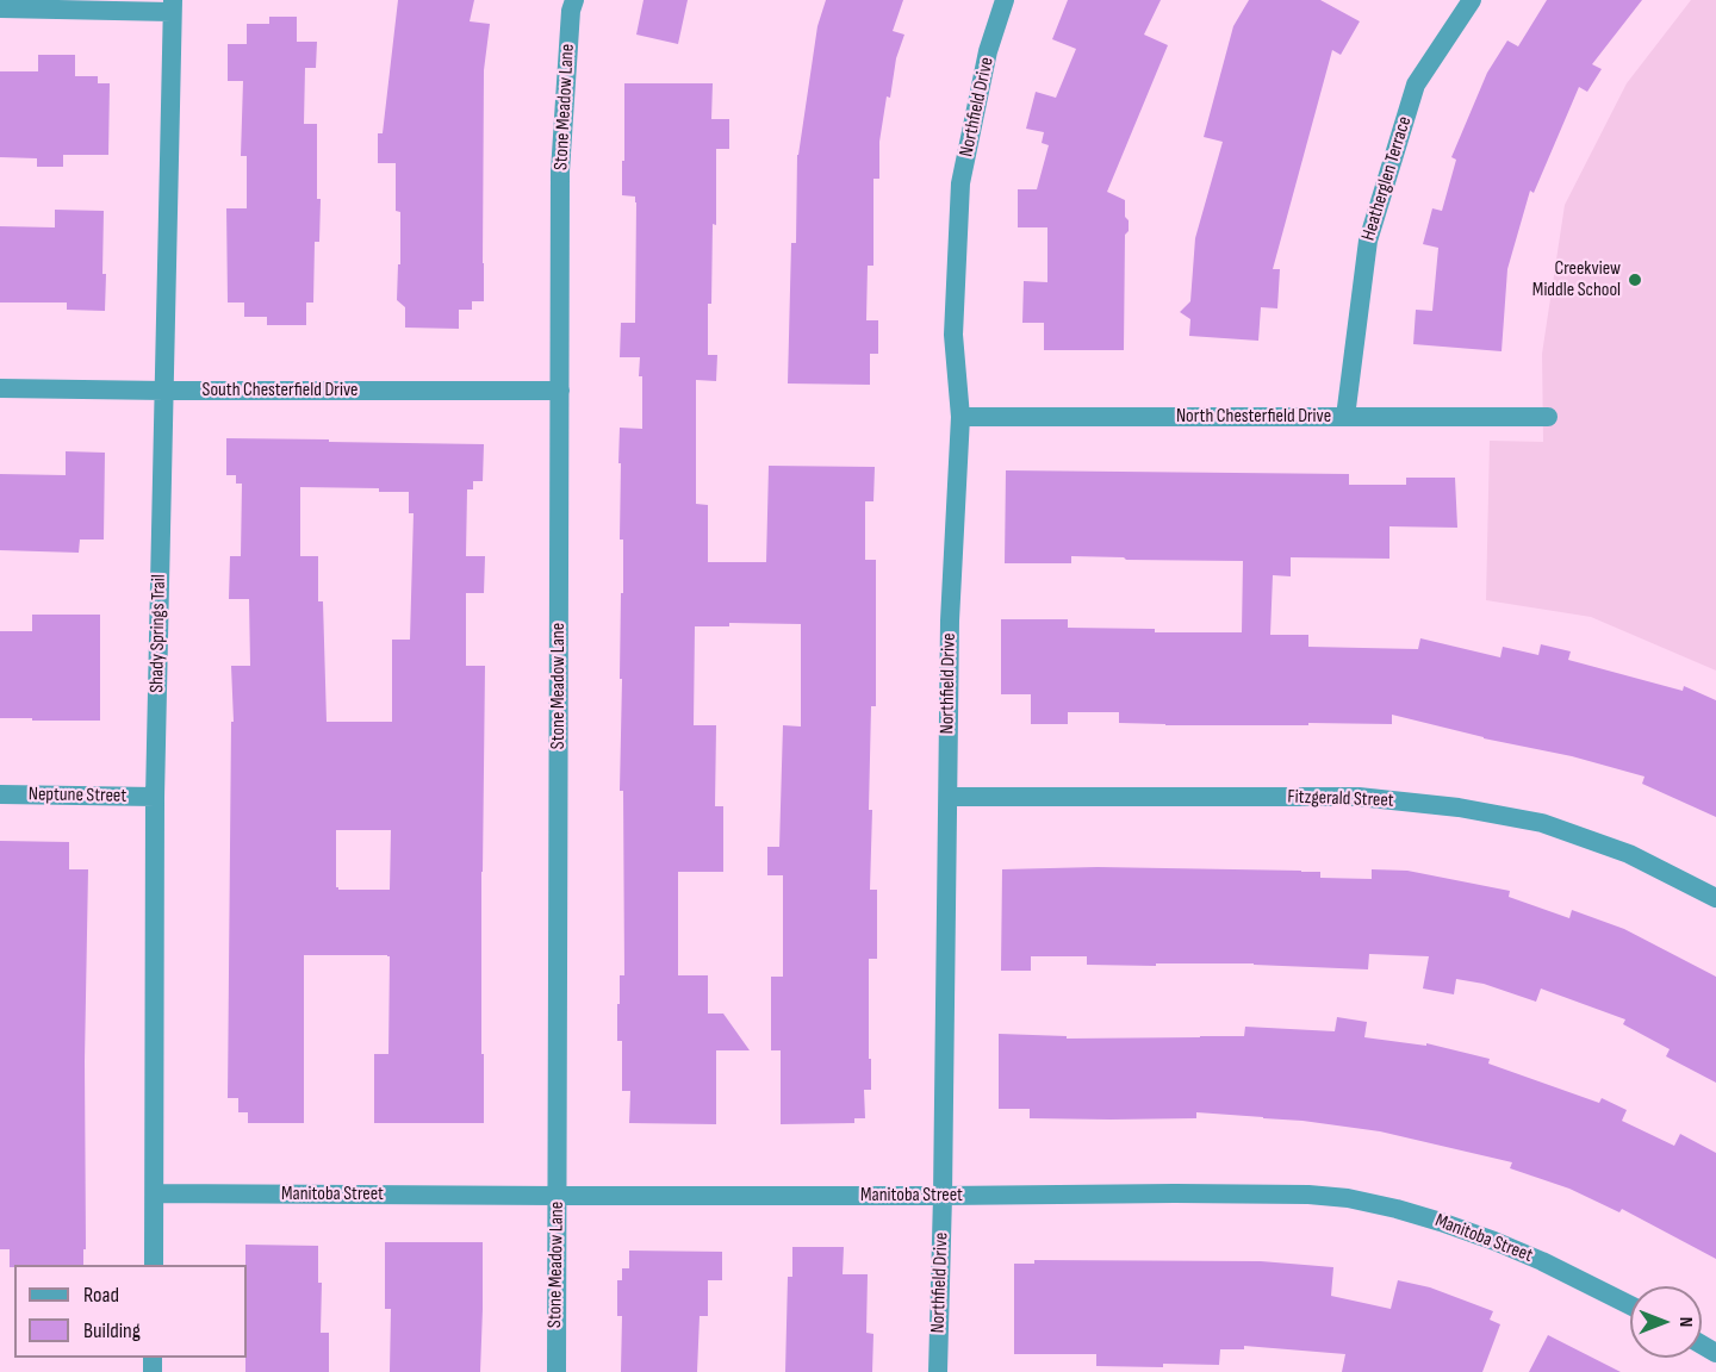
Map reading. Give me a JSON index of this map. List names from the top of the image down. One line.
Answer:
{"streets":{"street":["Stone Meadow Lane","Northfield Drive","Heatherglen Terrace","South Chesterfield Drive","North Chesterfield Drive","Shady Springs Trail","Neptune Street","Fitzgerald Street","Manitoba Street"]},"crossings":[["Stone Meadow Lane","South Chesterfield Drive"],["Stone Meadow Lane","Manitoba Street"],["Northfield Drive","North Chesterfield Drive"],["Northfield Drive","Fitzgerald Street"],["Northfield Drive","Manitoba Street"],["Heatherglen Terrace","North Chesterfield Drive"],["South Chesterfield Drive","Shady Springs Trail"],["Shady Springs Trail","Neptune Street"],["Shady Springs Trail","Manitoba Street"]],"places":["Creekview Middle School"],"legend":["Road","Building"],"north":"right"}
